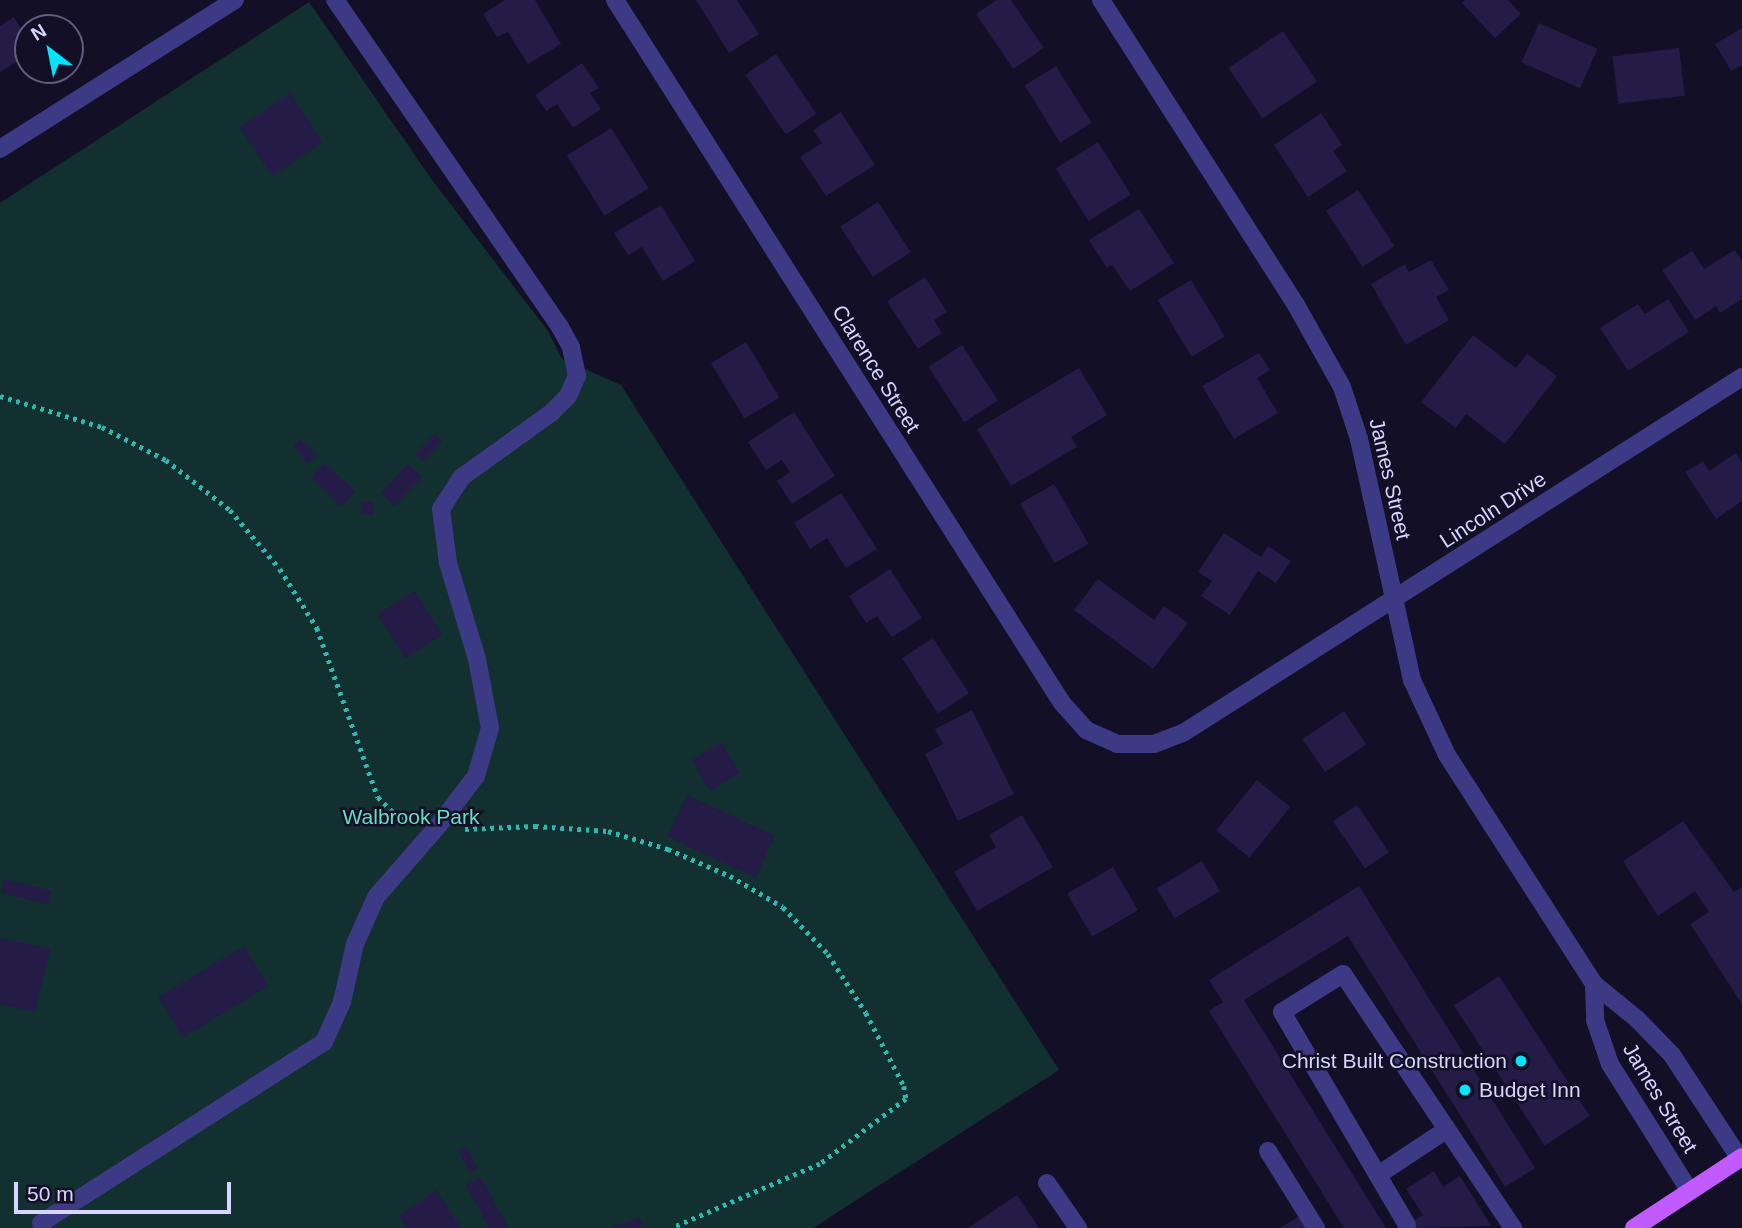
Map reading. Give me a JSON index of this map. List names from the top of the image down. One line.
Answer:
{"streets":{"street":["Clarence Street","James Street","Lincoln Drive"]},"crossings":[["Clarence Street","Lincoln Drive"],["James Street","Lincoln Drive"]],"parks":["Walbrook Park"],"places":["Christ Built Construction","Budget Inn"],"scale_bar":"50 m","north":"top left"}
